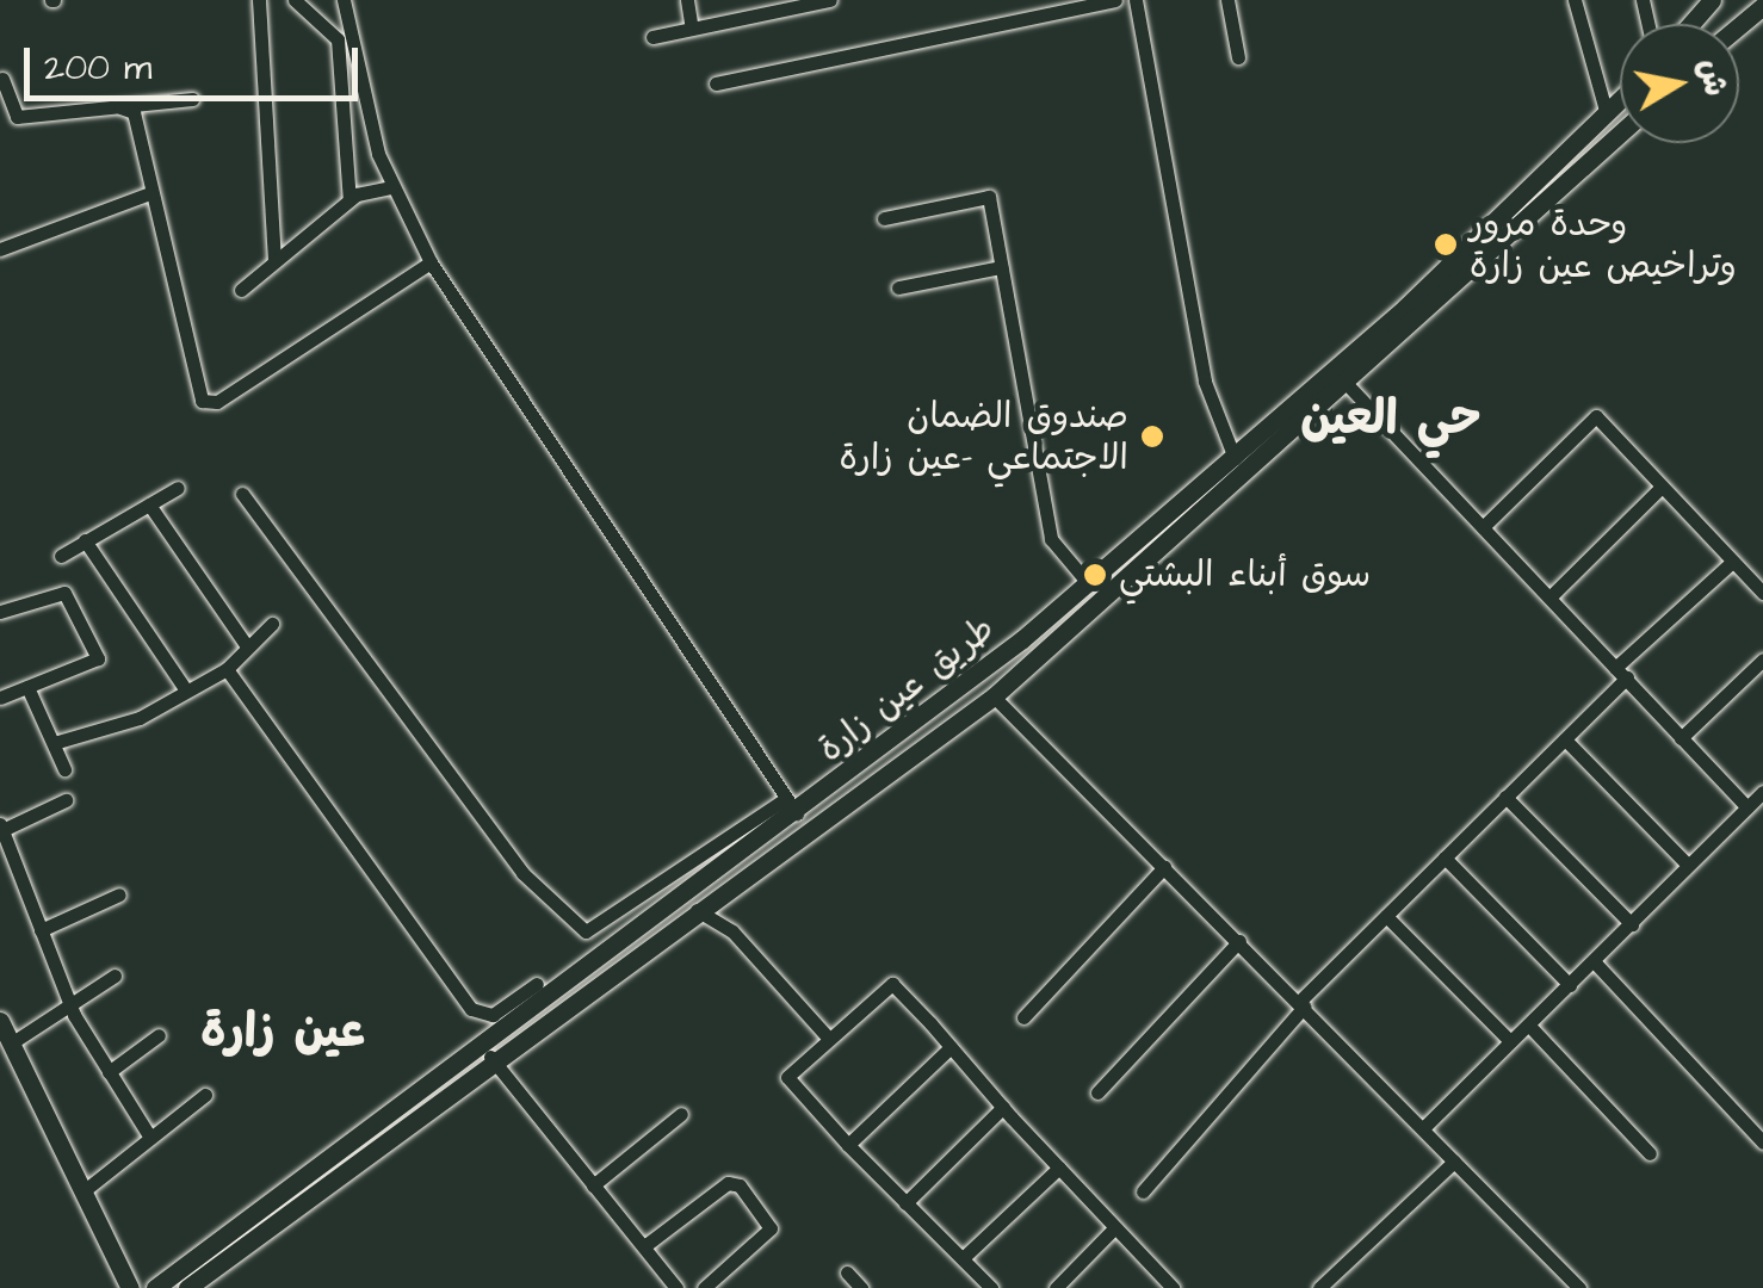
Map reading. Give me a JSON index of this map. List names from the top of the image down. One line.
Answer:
{"streets":{"main road":["طريق عين زارة"]},"districts":["حي العين","عين زارة"],"places":["وحدة مرور وتراخيص عين زارة","صندوق الضمان الاجتماعي -عين زارة","سوق أبناء البشتي"],"scale_bar":"200 m","north":"right"}
